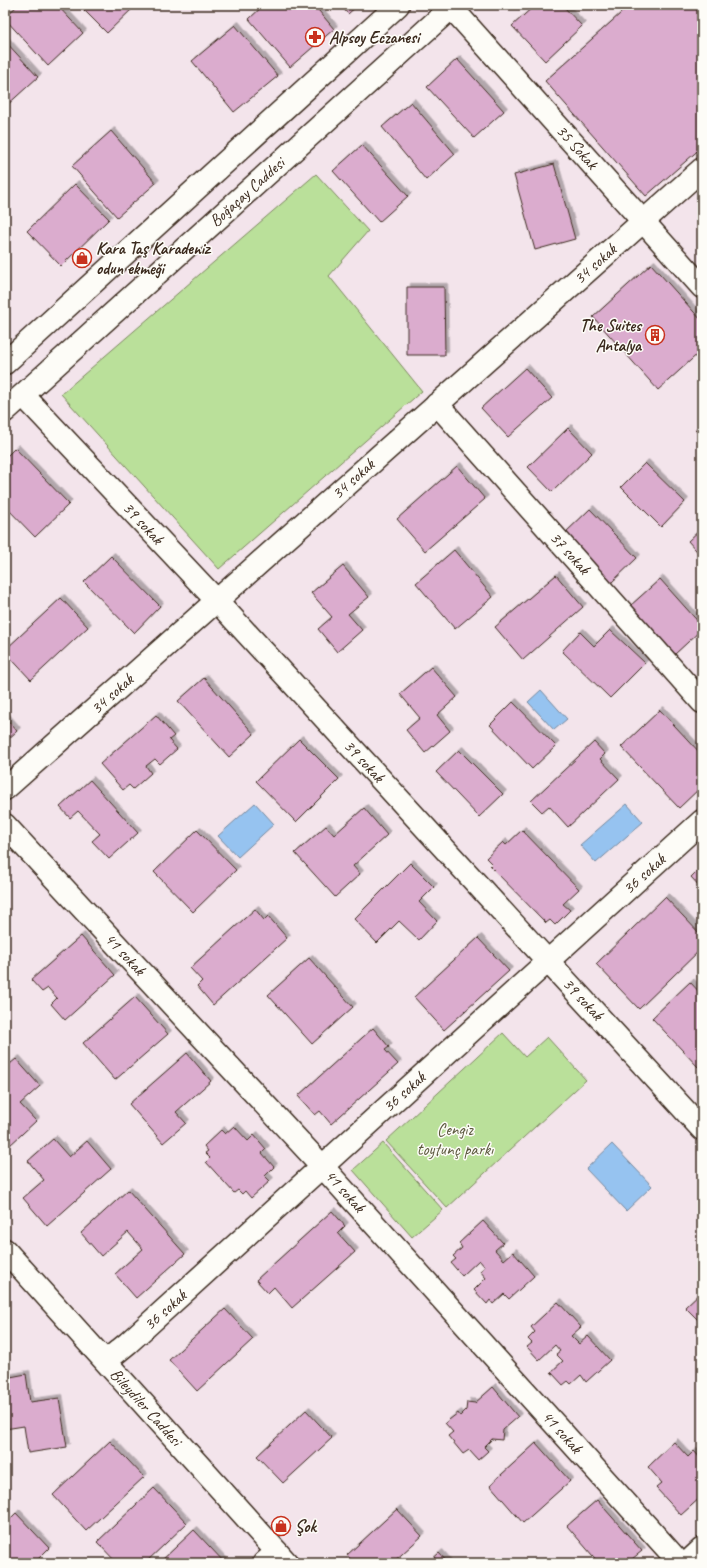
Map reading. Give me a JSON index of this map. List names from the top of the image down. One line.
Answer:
{"streets":{"street":["35 Sokak","Boğaçay Caddesi","34 sokak","39 sokak","37 sokak","36 sokak","41 sokak","Bileydiler Caddesi"]},"crossings":[["35 Sokak","Boğaçay Caddesi"],["35 Sokak","34 sokak"],["Boğaçay Caddesi","39 sokak"],["34 sokak","39 sokak"],["34 sokak","37 sokak"],["39 sokak","36 sokak"],["36 sokak","41 sokak"],["36 sokak","Bileydiler Caddesi"]],"parks":["Cengiz toytunç parkı"],"places":{"pharmacy":["Alpsoy Eczanesi"],"shop":["Kara Taş Karadeniz odun ekmeği","Şok"],"building":["The Suites Antalya"]}}
